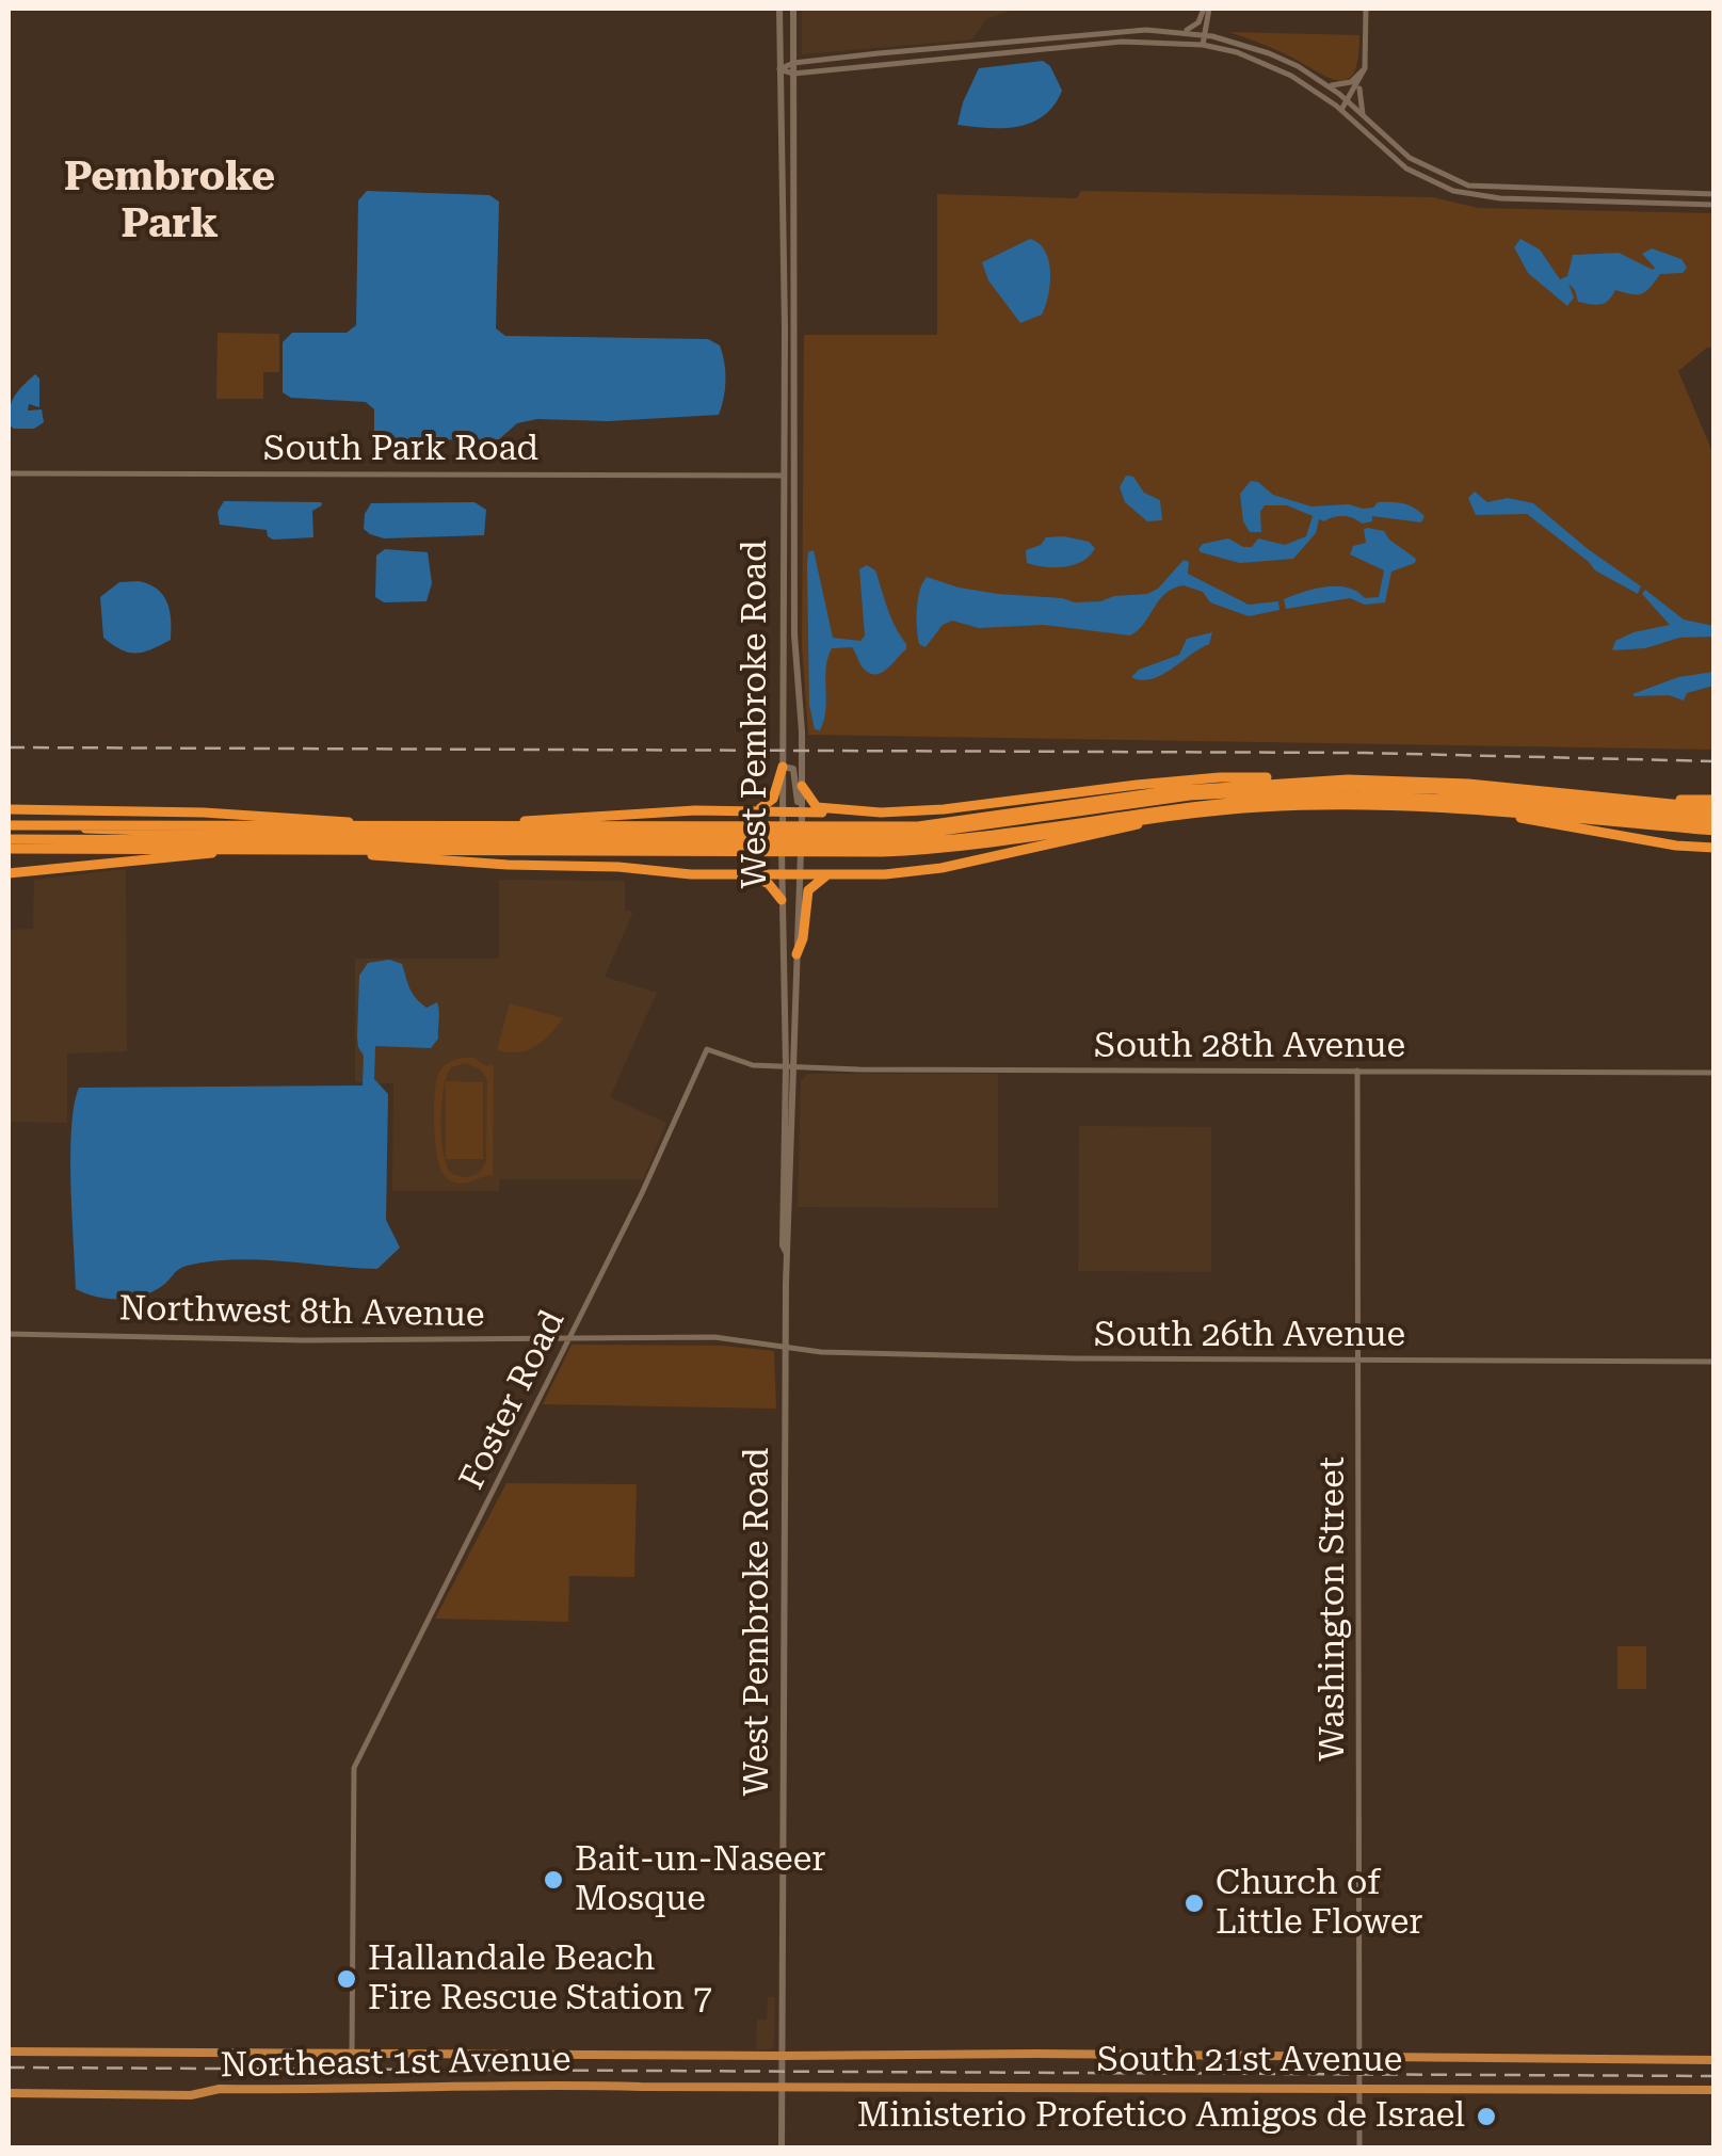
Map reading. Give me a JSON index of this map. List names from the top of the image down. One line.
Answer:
{"streets":{"main road":["West Pembroke Road","South 21st Avenue","Northeast 1st Avenue"],"street":["South Park Road","South 28th Avenue","Northwest 8th Avenue","South 26th Avenue","Foster Road","Washington Street"]},"crossings":[["South Park Road","West Pembroke Road"],["West Pembroke Road","South 28th Avenue"],["West Pembroke Road","Northwest 8th Avenue"],["West Pembroke Road","South 26th Avenue"],["West Pembroke Road","South 21st Avenue"],["West Pembroke Road","Northeast 1st Avenue"],["South 28th Avenue","Foster Road"],["South 28th Avenue","Washington Street"],["Northwest 8th Avenue","South 26th Avenue"],["Northwest 8th Avenue","Foster Road"],["South 26th Avenue","Washington Street"],["Washington Street","South 21st Avenue"],["South 21st Avenue","Northeast 1st Avenue"]],"districts":["Pembroke Park"],"places":["Bait-un-Naseer Mosque","Church of Little Flower","Hallandale Beach Fire Rescue Station 7","Ministerio Profetico Amigos de Israel"]}
